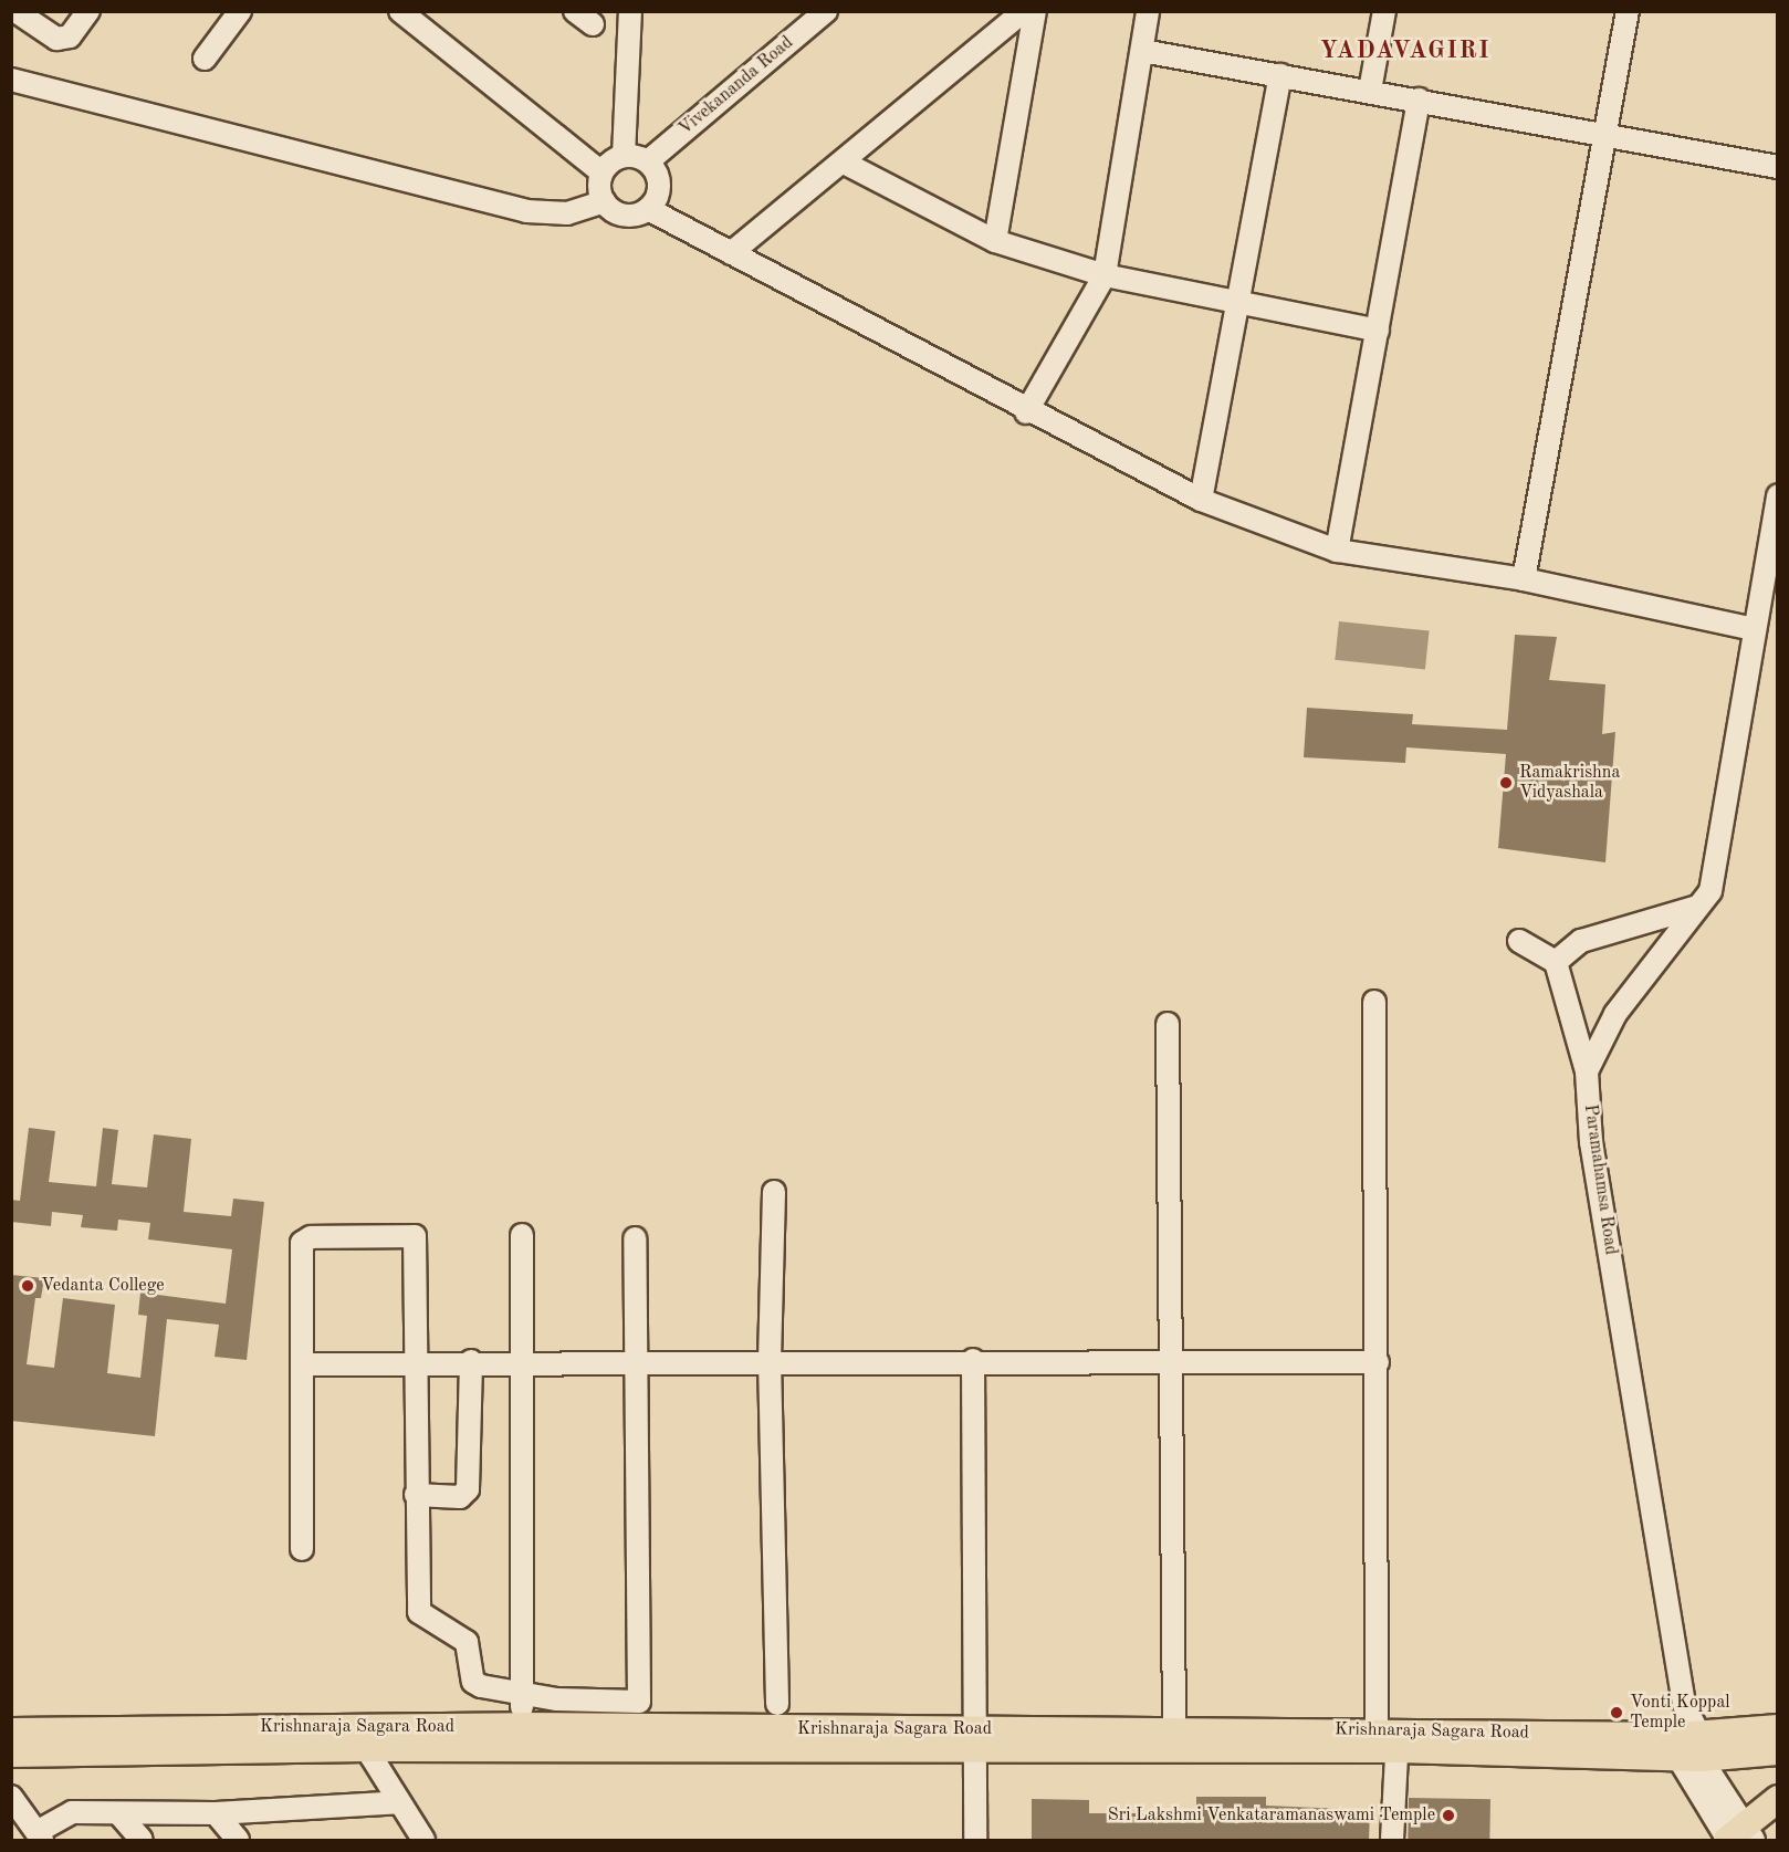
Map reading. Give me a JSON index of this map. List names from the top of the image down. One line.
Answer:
{"streets":{"main road":["Krishnaraja Sagara Road"],"street":["Vivekananda Road","Paramahamsa Road"]},"crossings":[["Paramahamsa Road","Krishnaraja Sagara Road"]],"districts":["YADAVAGIRI"],"places":["Ramakrishna Vidyashala","Vedanta College","Vonti Koppal Temple","Sri Lakshmi Venkataramanaswami Temple"]}
